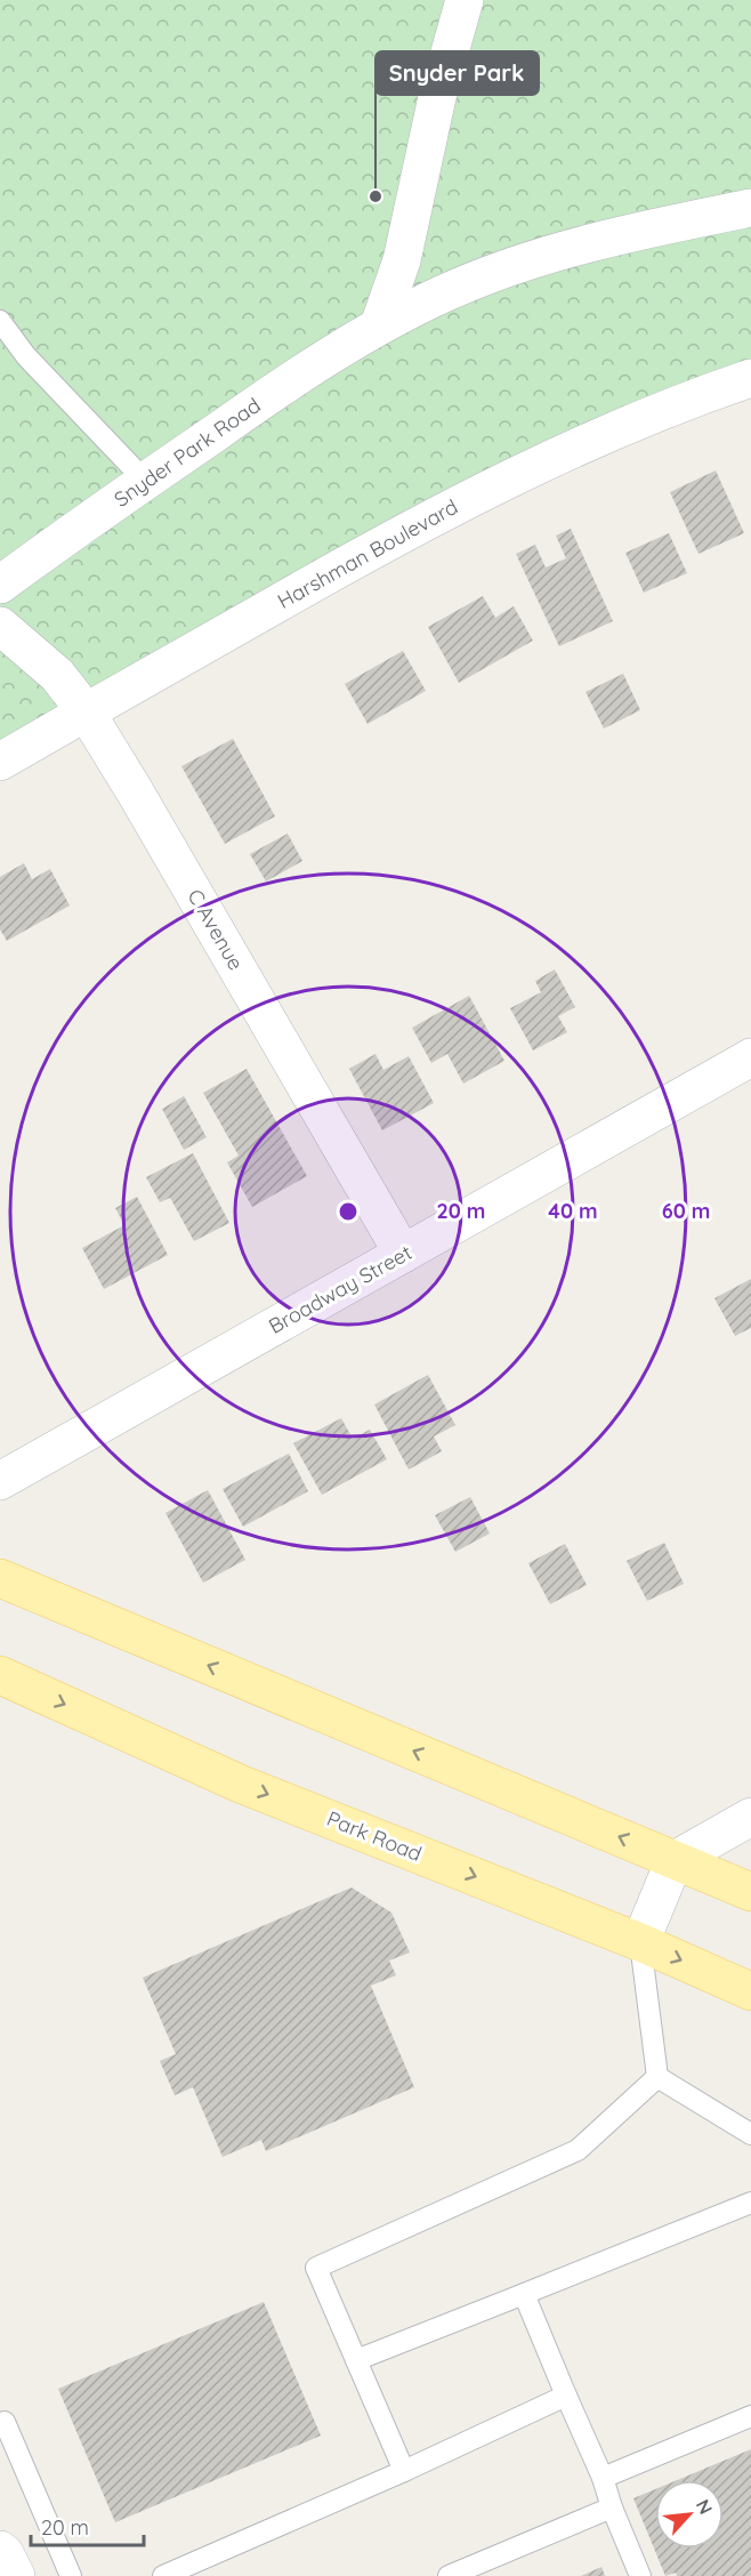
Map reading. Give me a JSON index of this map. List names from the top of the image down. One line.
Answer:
{"streets":{"main road":["Park Road"],"street":["Snyder Park Road","Harshman Boulevard","C Avenue","Broadway Street"]},"crossings":[["Harshman Boulevard","C Avenue"],["C Avenue","Broadway Street"]],"places":["Snyder Park"],"scale_bar":"20 m","north":"top right","rings":["20 m","40 m","60 m"]}
